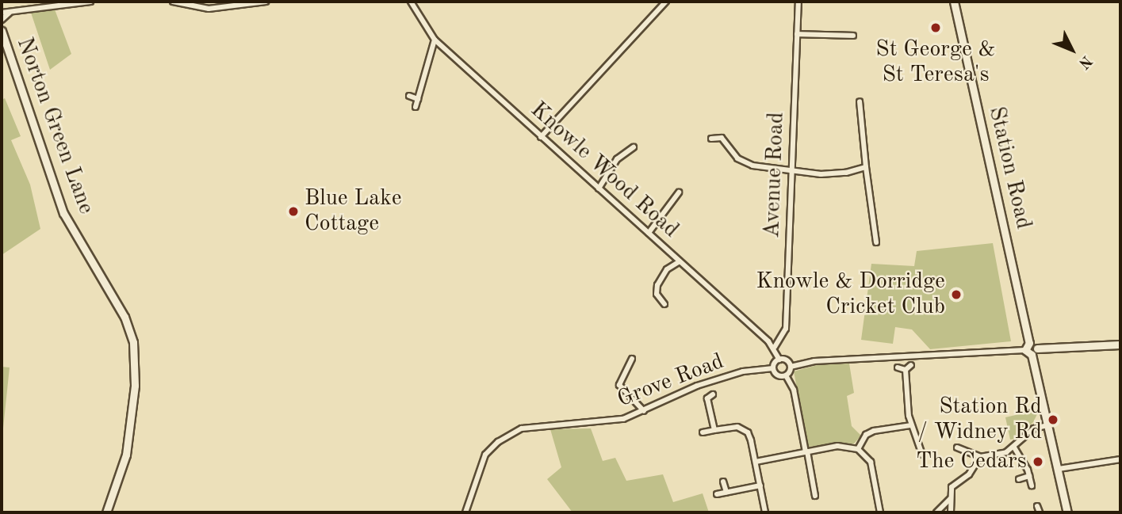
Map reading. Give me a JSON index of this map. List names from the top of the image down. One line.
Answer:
{"streets":{"street":["Norton Green Lane","Station Road","Knowle Wood Road","Avenue Road","Grove Road"]},"crossings":[["Knowle Wood Road","Avenue Road"],["Knowle Wood Road","Grove Road"]],"places":["St George & St Teresa's","Blue Lake Cottage","Knowle & Dorridge Cricket Club","Station Rd / Widney Rd","The Cedars"],"north":"bottom right"}
